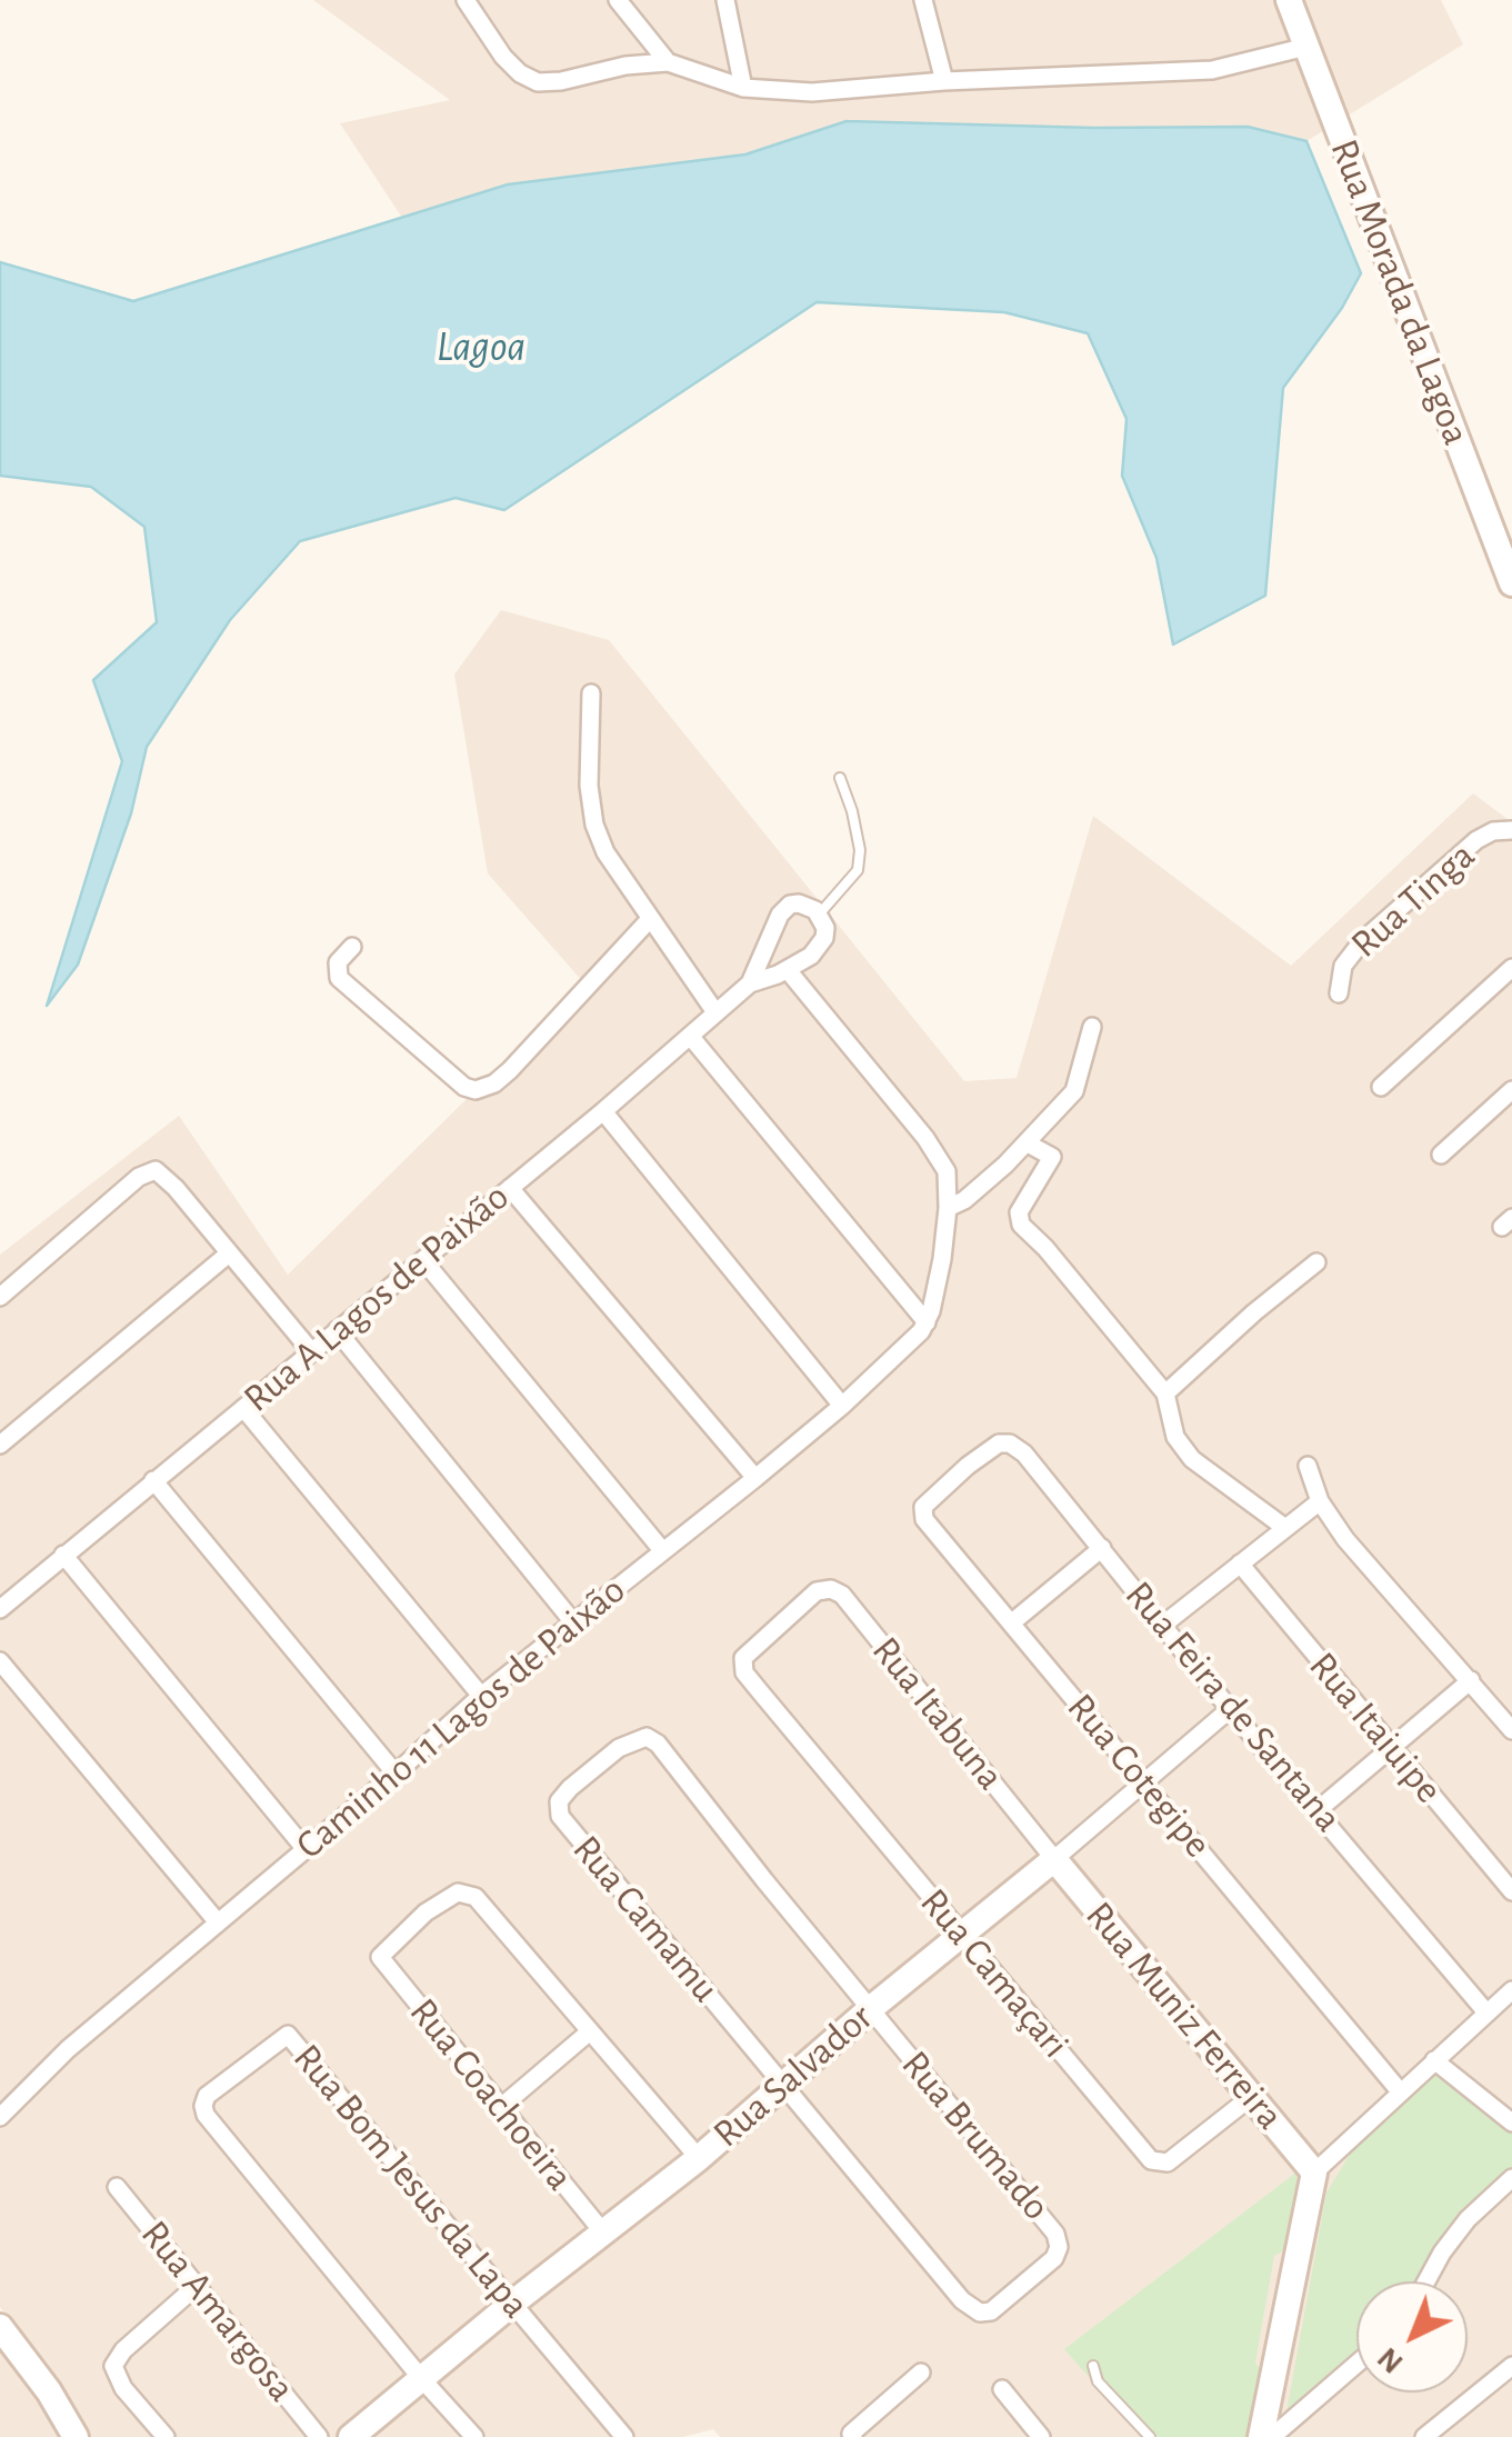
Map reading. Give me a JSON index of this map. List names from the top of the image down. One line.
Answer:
{"streets":{"street":["Rua Morada da Lagoa","Rua Tinga","Rua A Lagos de Paixão","Rua Feira de Santana","Rua Itabuna","Caminho 11 Lagos de Paixão","Rua Itaiuipe","Rua Cotegipe","Rua Camamu","Rua Camaçari","Rua Muniz Ferreira","Rua Salvador","Rua Coachoeira","Rua Brumado","Rua Bom Jesus da Lapa","Rua Amargosa"]},"crossings":[["Rua Feira de Santana","Rua Cotegipe"],["Rua Feira de Santana","Rua Salvador"],["Rua Itabuna","Rua Camaçari"],["Rua Itabuna","Rua Muniz Ferreira"],["Rua Itabuna","Rua Salvador"],["Rua Cotegipe","Rua Salvador"],["Rua Camamu","Rua Salvador"],["Rua Camamu","Rua Brumado"],["Rua Camaçari","Rua Muniz Ferreira"],["Rua Camaçari","Rua Salvador"],["Rua Muniz Ferreira","Rua Salvador"],["Rua Salvador","Rua Coachoeira"],["Rua Salvador","Rua Brumado"],["Rua Salvador","Rua Bom Jesus da Lapa"]],"water":["Lagoa"],"north":"bottom left"}
